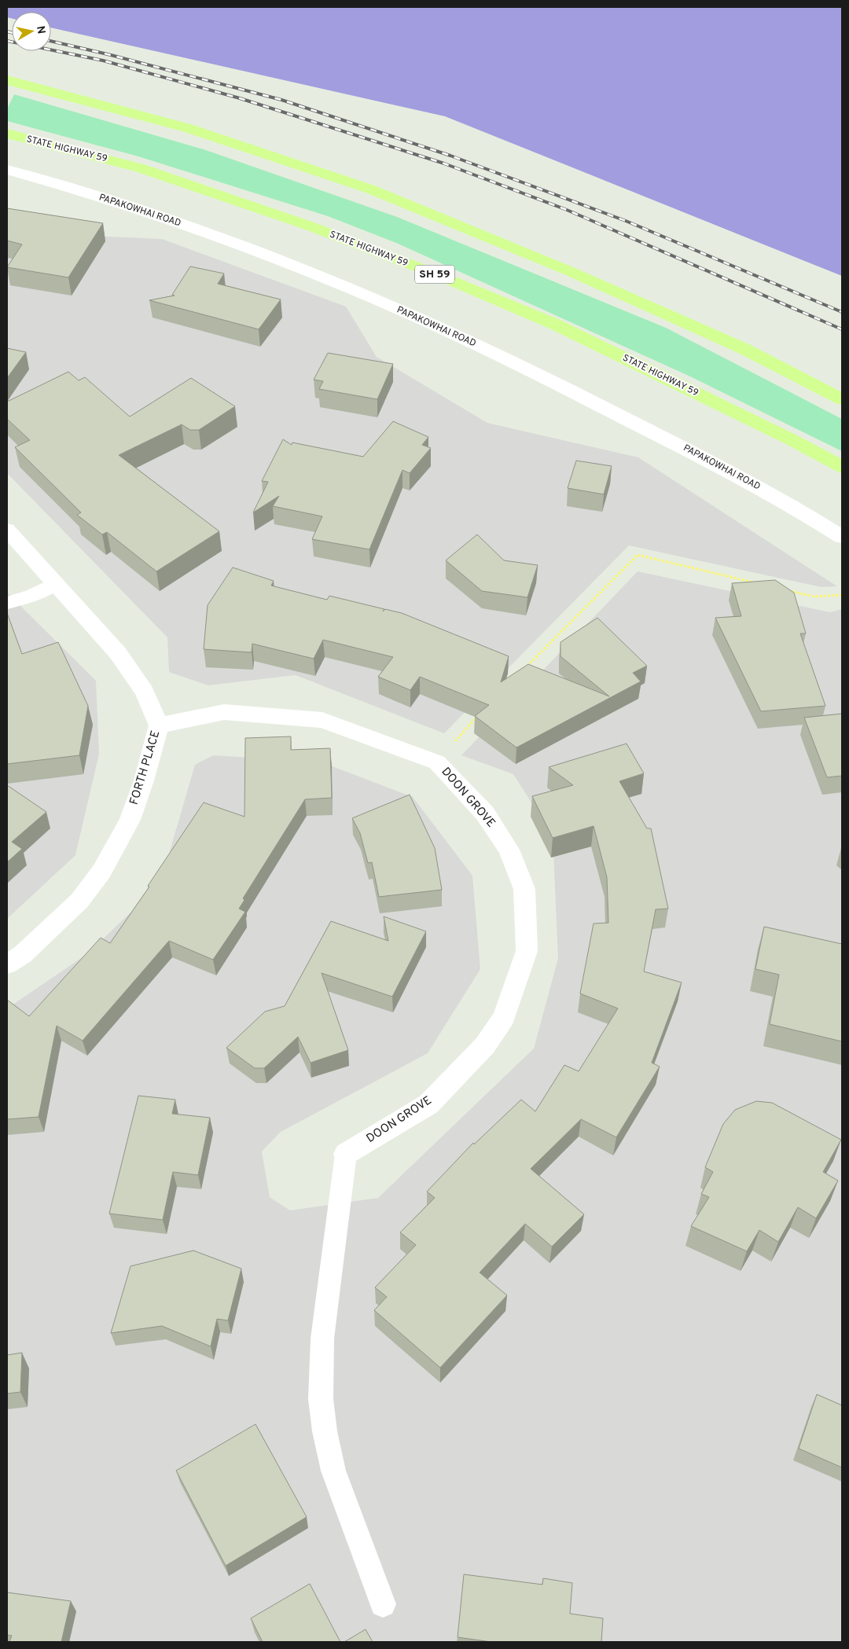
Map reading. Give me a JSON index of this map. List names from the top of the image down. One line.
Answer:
{"streets":{"main road":["STATE HIGHWAY 59","SH 59"],"street":["PAPAKOWHAI ROAD","FORTH PLACE","DOON GROVE"]},"crossings":[["FORTH PLACE","DOON GROVE"]],"north":"right"}
